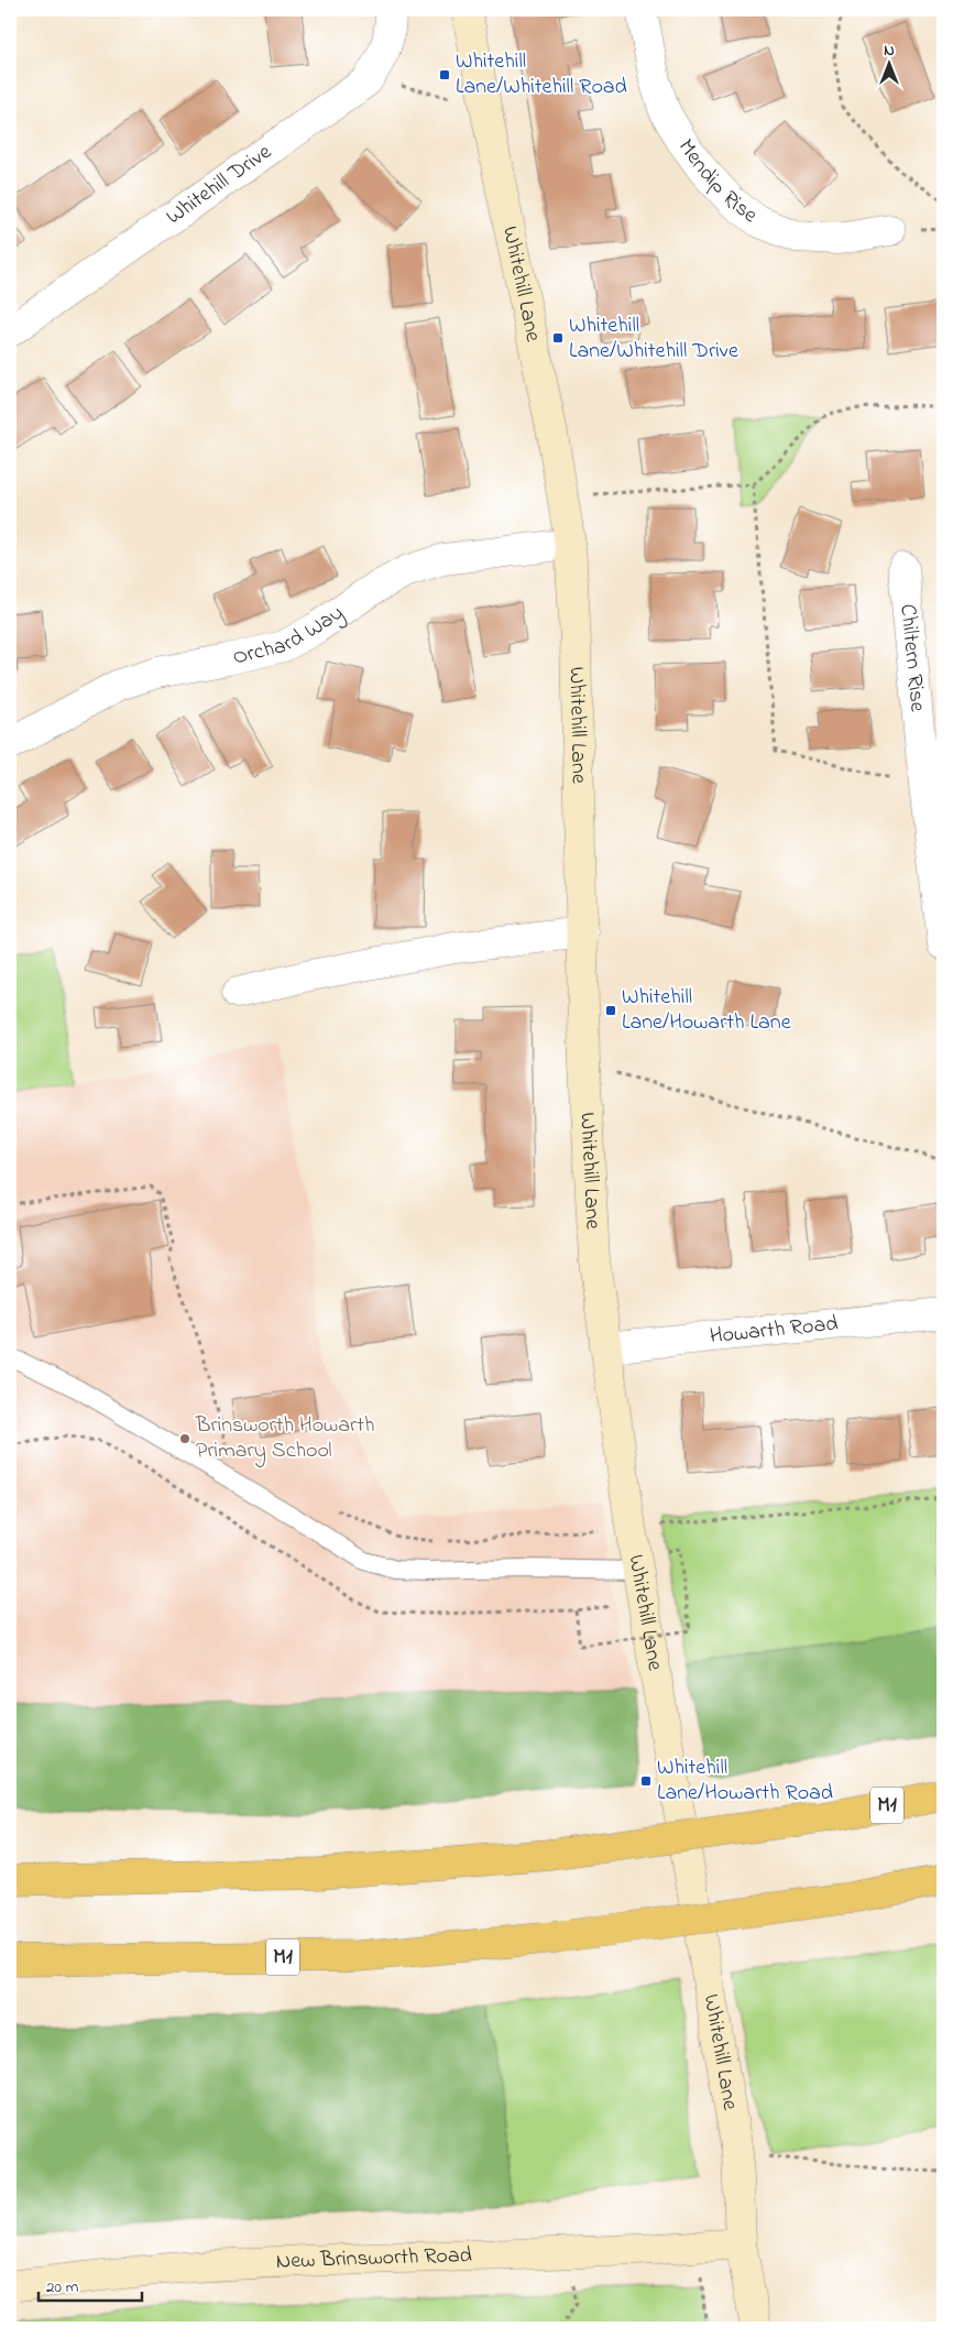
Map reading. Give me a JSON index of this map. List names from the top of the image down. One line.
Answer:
{"streets":{"highway":["M1"],"main road":["Whitehill Lane","New Brinsworth Road"],"street":["Mendip Rise","Whitehill Drive","Orchard Way","Chiltern Rise","Howarth Road"]},"crossings":[["Whitehill Lane","Orchard Way"],["Whitehill Lane","Howarth Road"],["Whitehill Lane","New Brinsworth Road"]],"places":{"transit":["Whitehill Lane/Whitehill Road","Whitehill Lane/Whitehill Drive","Whitehill Lane/Howarth Lane","Whitehill Lane/Howarth Road"],"other":["Brinsworth Howarth Primary School"]},"scale_bar":"20 m","north":"top"}
